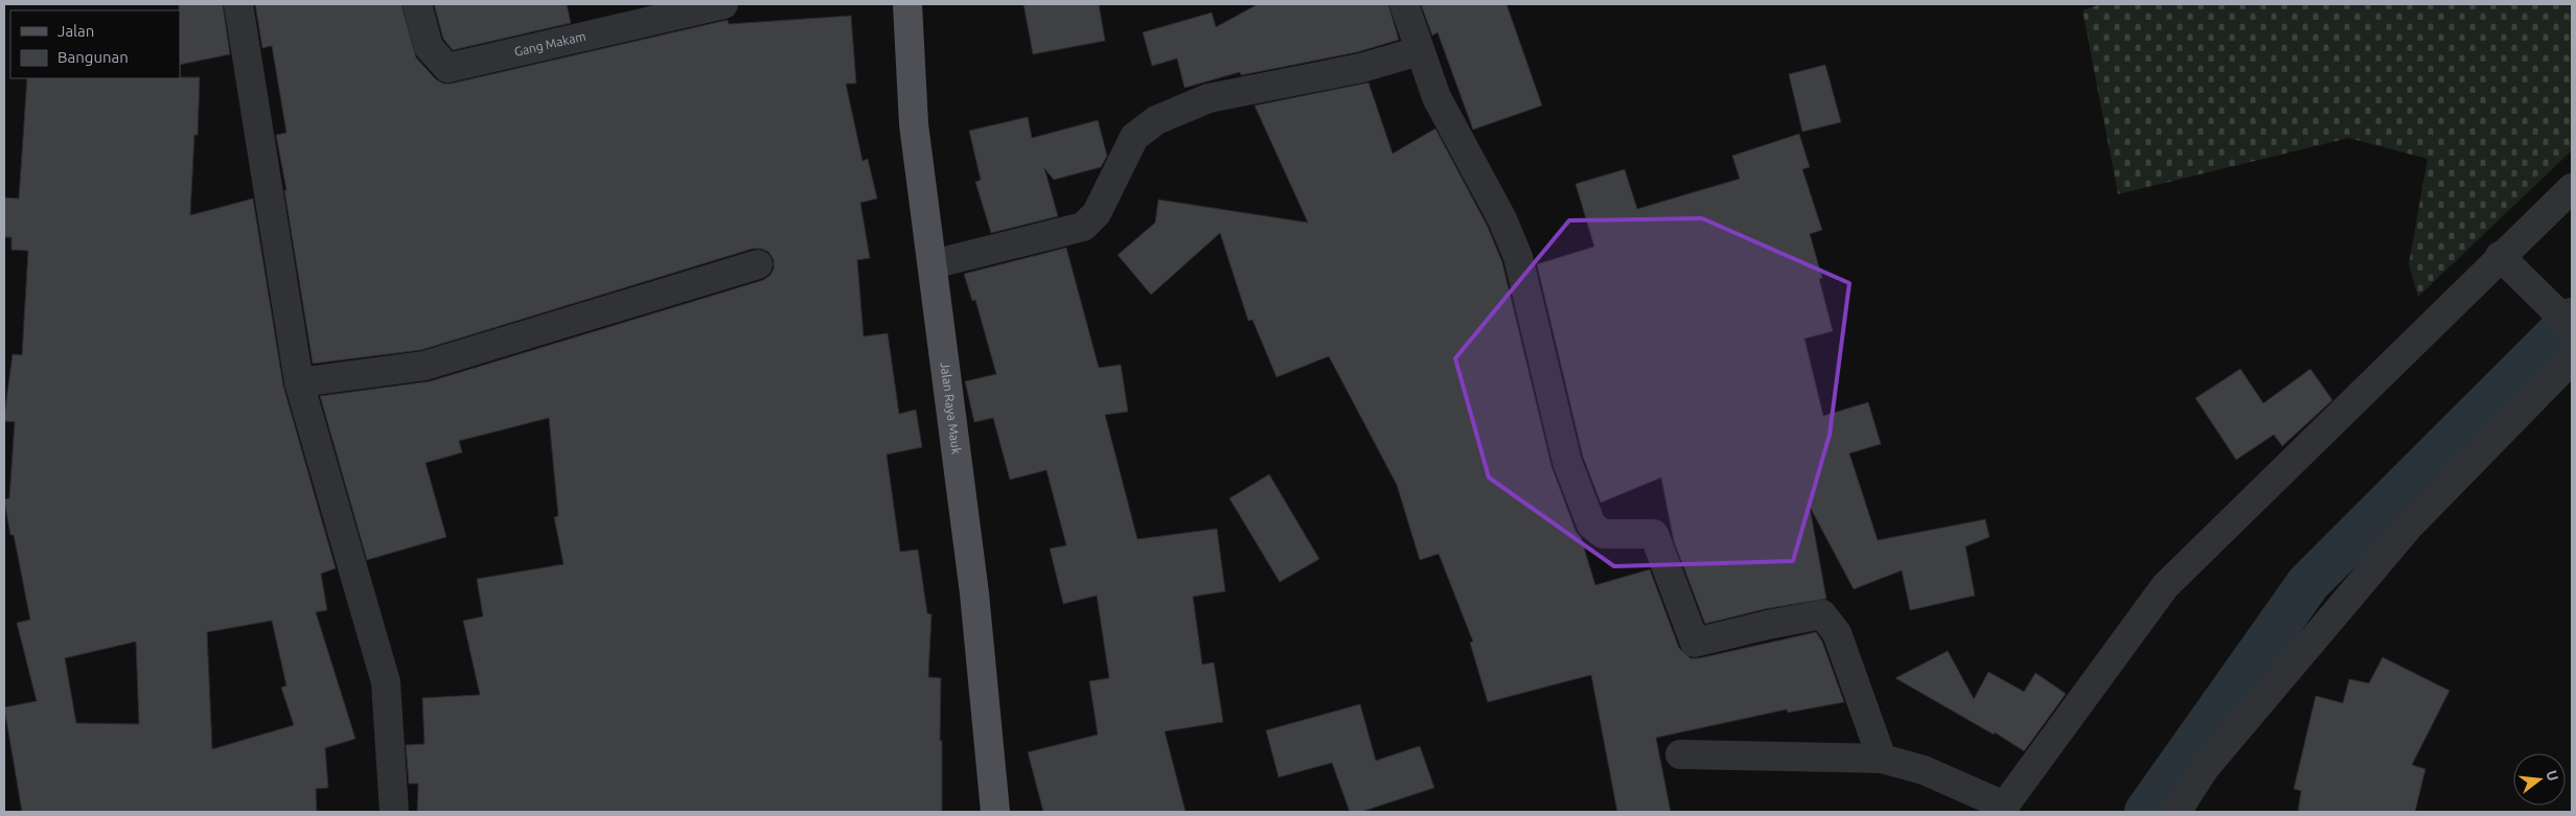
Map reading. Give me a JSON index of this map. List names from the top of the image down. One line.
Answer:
{"streets":{"main road":["Jalan Raya Mauk"],"street":["Gang Makam"]},"legend":["Jalan","Bangunan"],"north":"right"}
